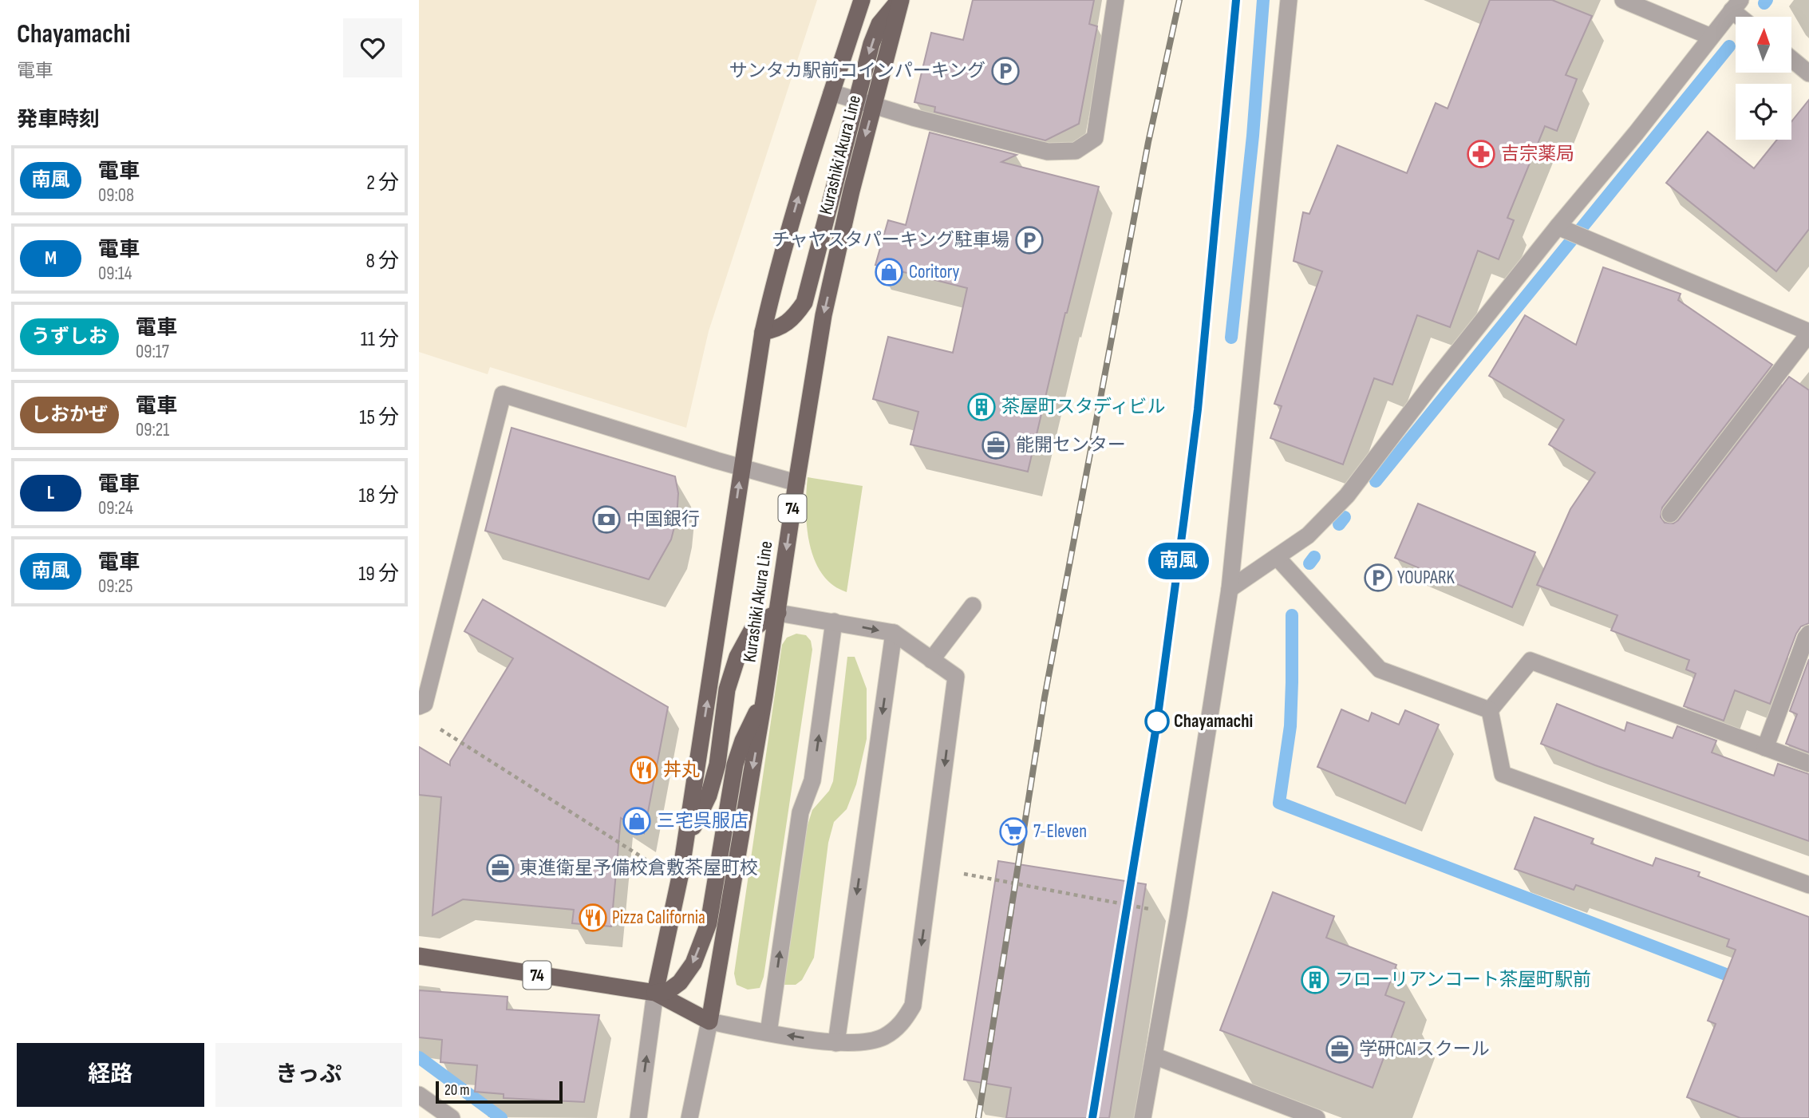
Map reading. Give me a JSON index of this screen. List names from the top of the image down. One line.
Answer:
{"streets":{"main road":["Kurashiki Akura Line","74"]},"crossings":[["Kurashiki Akura Line","74"]],"places":{"parking":["サンタカ駅前コインパーキング","チャヤスタパーキング駐車場","YOUPARK"],"pharmacy":["吉宗薬局"],"shop":["Coritory","三宅呉服店"],"building":["茶屋町スタディビル","フローリアンコート茶屋町駅前"],"office":["能開センター","東進衛星予備校倉敷茶屋町校","学研CAIスクール"],"bank":["中国銀行"],"other":["Chayamachi"],"restaurant":["丼丸","Pizza California"],"supermarket":["7-Eleven"]},"scale_bar":"20 m","north":"top","page":{"heading":[["Chayamachi","電車"],"発車時刻"],"on_map":"南風","list":[{"mark":"南風","name":"電車","note":"09:08","value":"2 分"},{"mark":"M","name":"電車","note":"09:14","value":"8 分"},{"mark":"うずしお","name":"電車","note":"09:17","value":"11 分"},{"mark":"しおかぜ","name":"電車","note":"09:21","value":"15 分"},{"mark":"L","name":"電車","note":"09:24","value":"18 分"},{"mark":"南風","name":"電車","note":"09:25","value":"19 分"}],"buttons":["経路","きっぷ"],"scale":"20 m"}}
